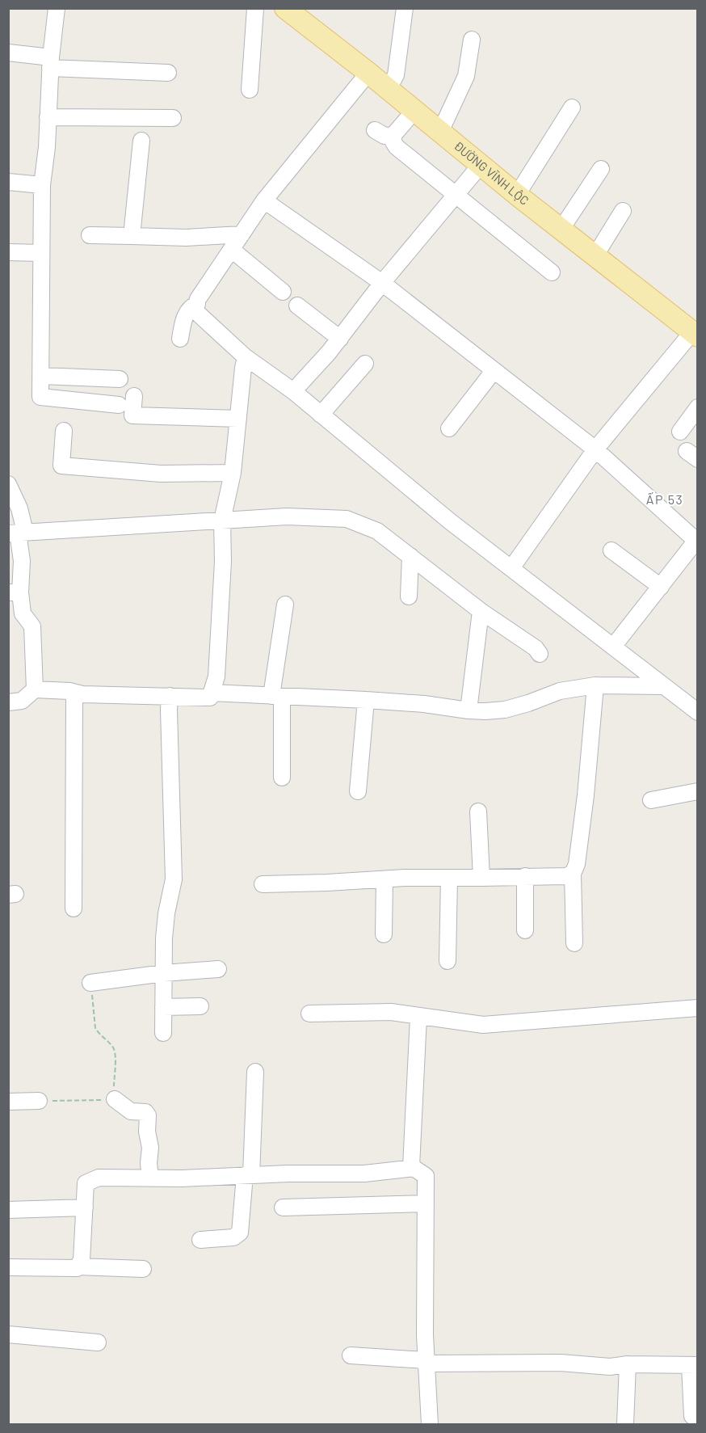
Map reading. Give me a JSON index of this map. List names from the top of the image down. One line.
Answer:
{"streets":{"main road":["ĐƯỜNG VĨNH LỘC"]},"districts":["ẤP 53"]}
